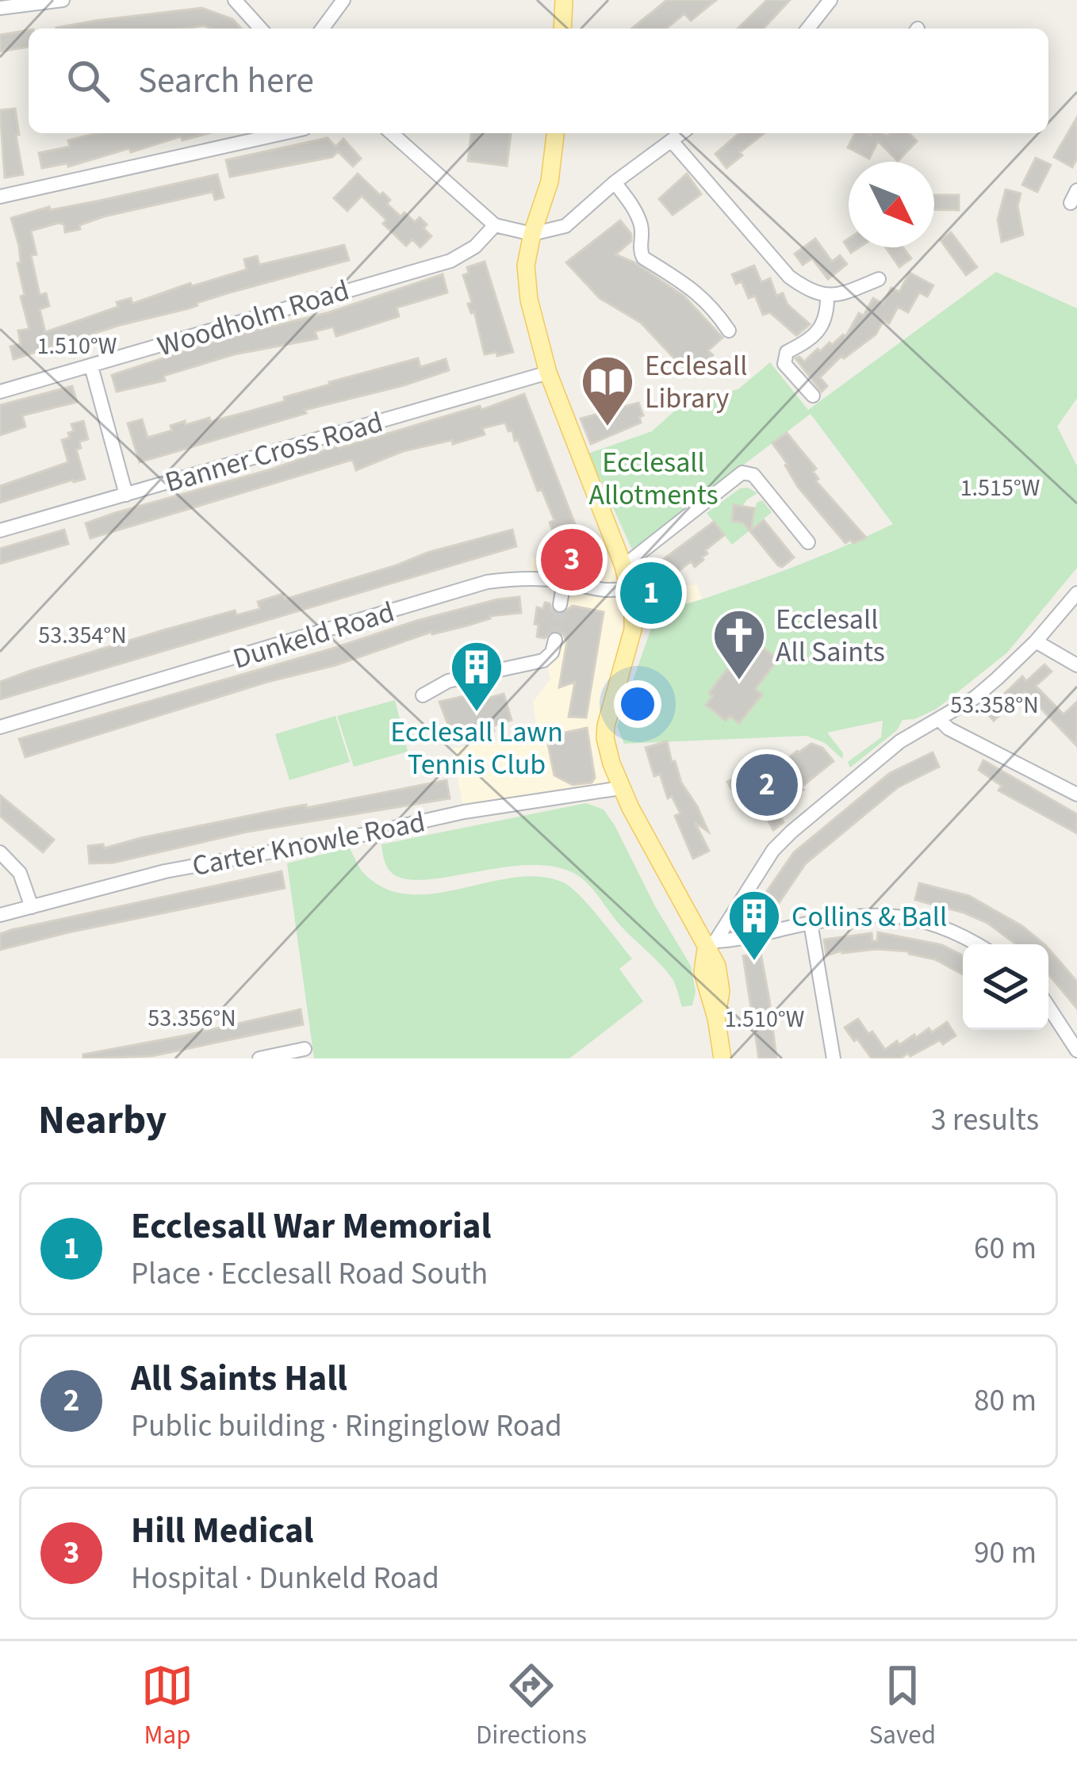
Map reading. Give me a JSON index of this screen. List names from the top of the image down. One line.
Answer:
{"streets":{"street":["Woodholm Road","Banner Cross Road","Dunkeld Road","Carter Knowle Road"]},"parks":["Ecclesall Allotments"],"places":{"library":["Ecclesall Library"],"church":["Ecclesall All Saints"],"building":["Ecclesall Lawn Tennis Club","Collins & Ball"]},"north":"bottom right","page":{"search":"Search here","pins":["3","1","2"],"heading":["Nearby","3 results"],"list":[{"mark":"1","name":"Ecclesall War Memorial","note":"Place · Ecclesall Road South","value":"60 m"},{"mark":"2","name":"All Saints Hall","note":"Public building · Ringinglow Road","value":"80 m"},{"mark":"3","name":"Hill Medical","note":"Hospital · Dunkeld Road","value":"90 m"}],"nav":["Map","Directions","Saved"]},"coordinates":["1.510°W","1.515°W","53.354°N","53.358°N","53.356°N"]}
